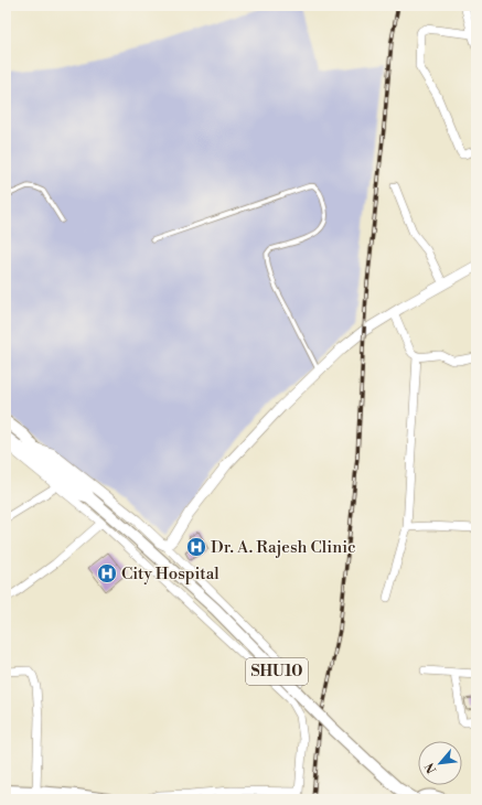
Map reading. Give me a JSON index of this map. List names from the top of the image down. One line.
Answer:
{"streets":{"main road":["SHU10"]},"places":{"hospital":["Dr. A. Rajesh Clinic","City Hospital"]},"north":"bottom left"}
